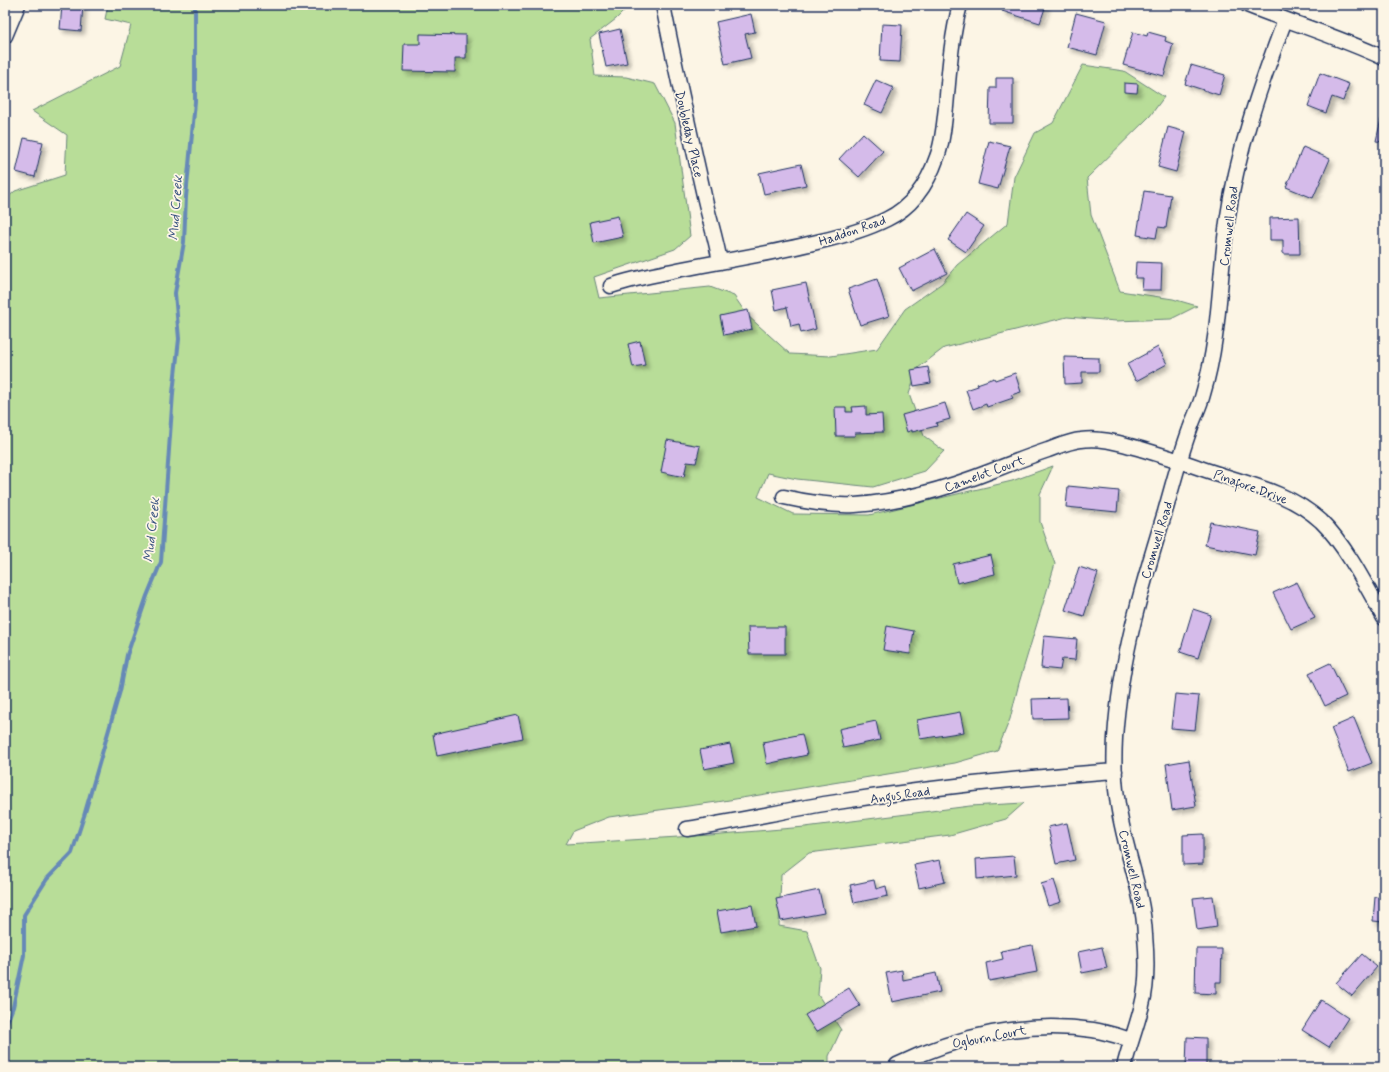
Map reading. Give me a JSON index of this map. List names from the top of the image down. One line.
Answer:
{"streets":{"street":["Doubleday Place","Cromwell Road","Haddon Road","Camelot Court","Pinafore Drive","Angus Road","Ogburn Court"]},"crossings":[["Doubleday Place","Haddon Road"],["Cromwell Road","Camelot Court"],["Cromwell Road","Pinafore Drive"],["Cromwell Road","Angus Road"],["Cromwell Road","Ogburn Court"],["Camelot Court","Pinafore Drive"]],"water":["Mud Creek"]}
